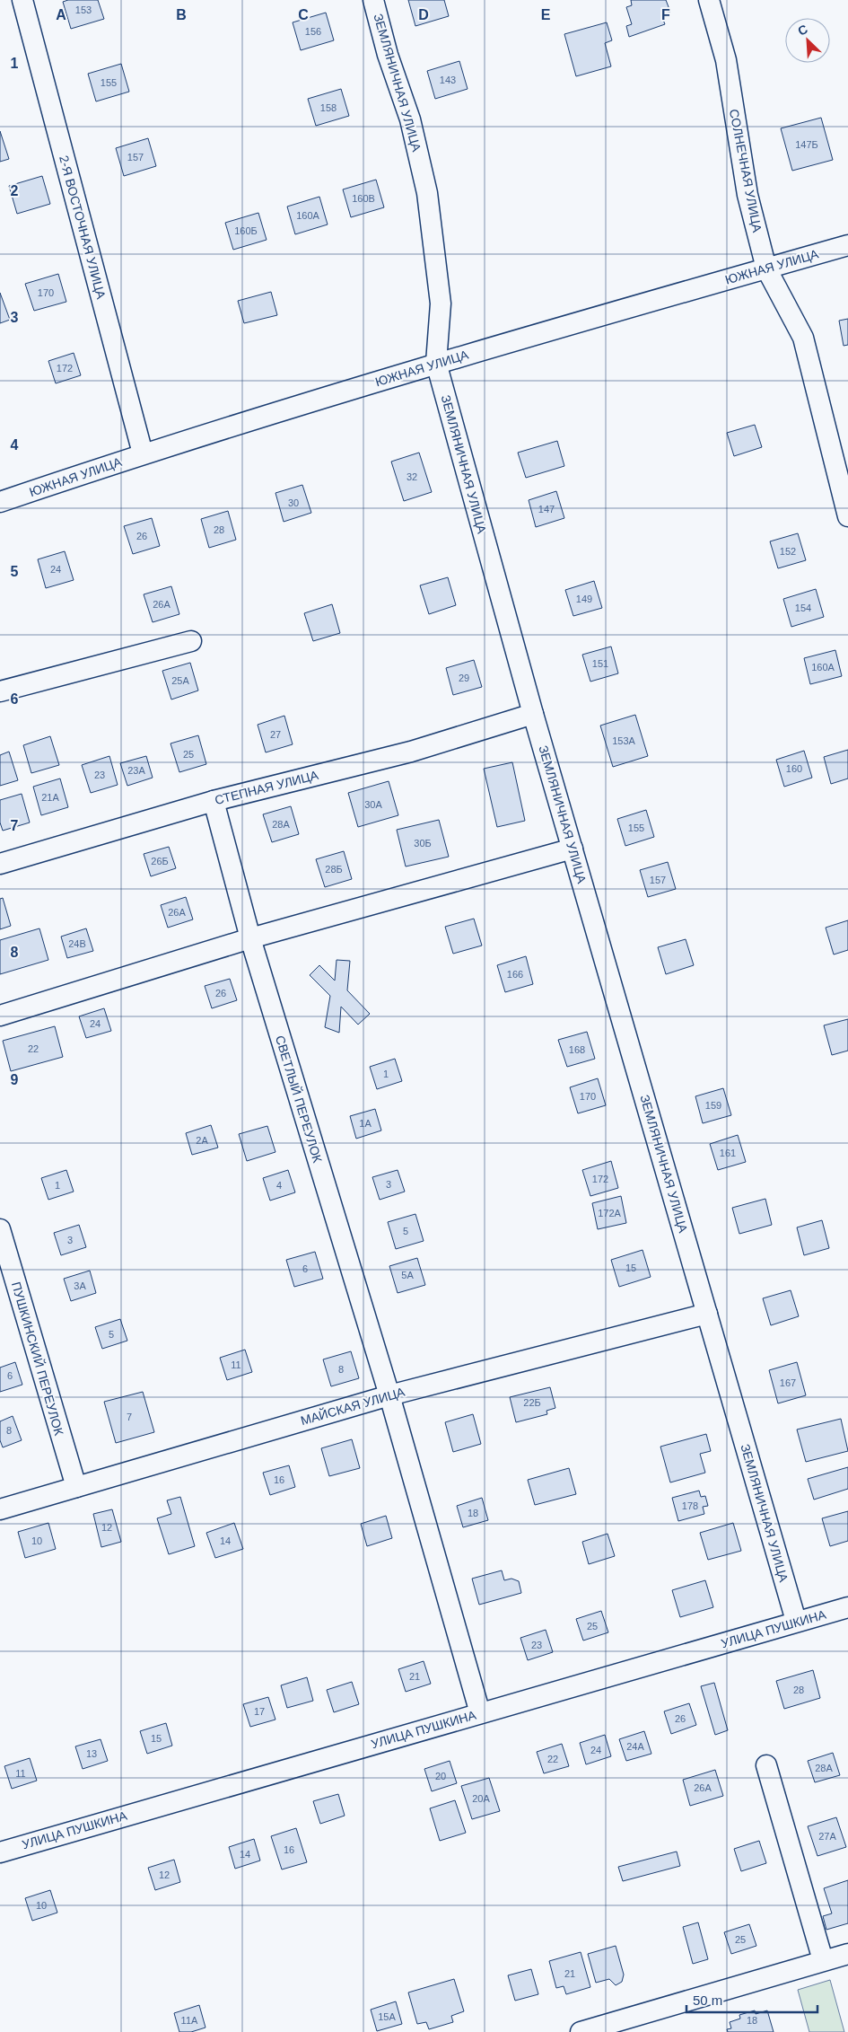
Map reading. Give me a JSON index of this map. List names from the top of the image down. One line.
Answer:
{"streets":{"street":["ЗЕМЛЯНИЧНАЯ УЛИЦА","СОЛНЕЧНАЯ УЛИЦА","2-Я ВОСТОЧНАЯ УЛИЦА","ЮЖНАЯ УЛИЦА","СТЕПНАЯ УЛИЦА","СВЕТЛЫЙ ПЕРЕУЛОК","ПУШКИНСКИЙ ПЕРЕУЛОК","МАЙСКАЯ УЛИЦА","УЛИЦА ПУШКИНА"]},"crossings":[["ЗЕМЛЯНИЧНАЯ УЛИЦА","ЮЖНАЯ УЛИЦА"],["ЗЕМЛЯНИЧНАЯ УЛИЦА","СТЕПНАЯ УЛИЦА"],["ЗЕМЛЯНИЧНАЯ УЛИЦА","МАЙСКАЯ УЛИЦА"],["ЗЕМЛЯНИЧНАЯ УЛИЦА","УЛИЦА ПУШКИНА"],["СОЛНЕЧНАЯ УЛИЦА","ЮЖНАЯ УЛИЦА"],["2-Я ВОСТОЧНАЯ УЛИЦА","ЮЖНАЯ УЛИЦА"],["СТЕПНАЯ УЛИЦА","СВЕТЛЫЙ ПЕРЕУЛОК"],["СВЕТЛЫЙ ПЕРЕУЛОК","МАЙСКАЯ УЛИЦА"],["СВЕТЛЫЙ ПЕРЕУЛОК","УЛИЦА ПУШКИНА"],["ПУШКИНСКИЙ ПЕРЕУЛОК","МАЙСКАЯ УЛИЦА"]],"house_numbers":["153","156","143","155","158","147Б","157","160В","160А","160Б","170","172","32","30","147","28","26","152","24","149","26А","154","151","160А","29","25А","27","153А","25","160","23А","23","21А","30А","28А","155","30Б","26Б","28Б","157","26А","24В","166","26","24","22","168","1","170","159","1А","2А","161","172","3","1","4","172А","5","3","15","6","5А","3А","5","11","8","6","167","22Б","7","8","16","178","18","12","10","14","25","23","21","28","17","26","15","24А","24","13","22","28А","11","20","26А","20А","27А","16","14","12","10","25","21","15А","11А","18"],"scale_bar":"50 m","north":"top left","grid":{"columns":["A","B","C","D","E","F"],"rows":["1","2","3","4","5","6","7","8","9"]}}
